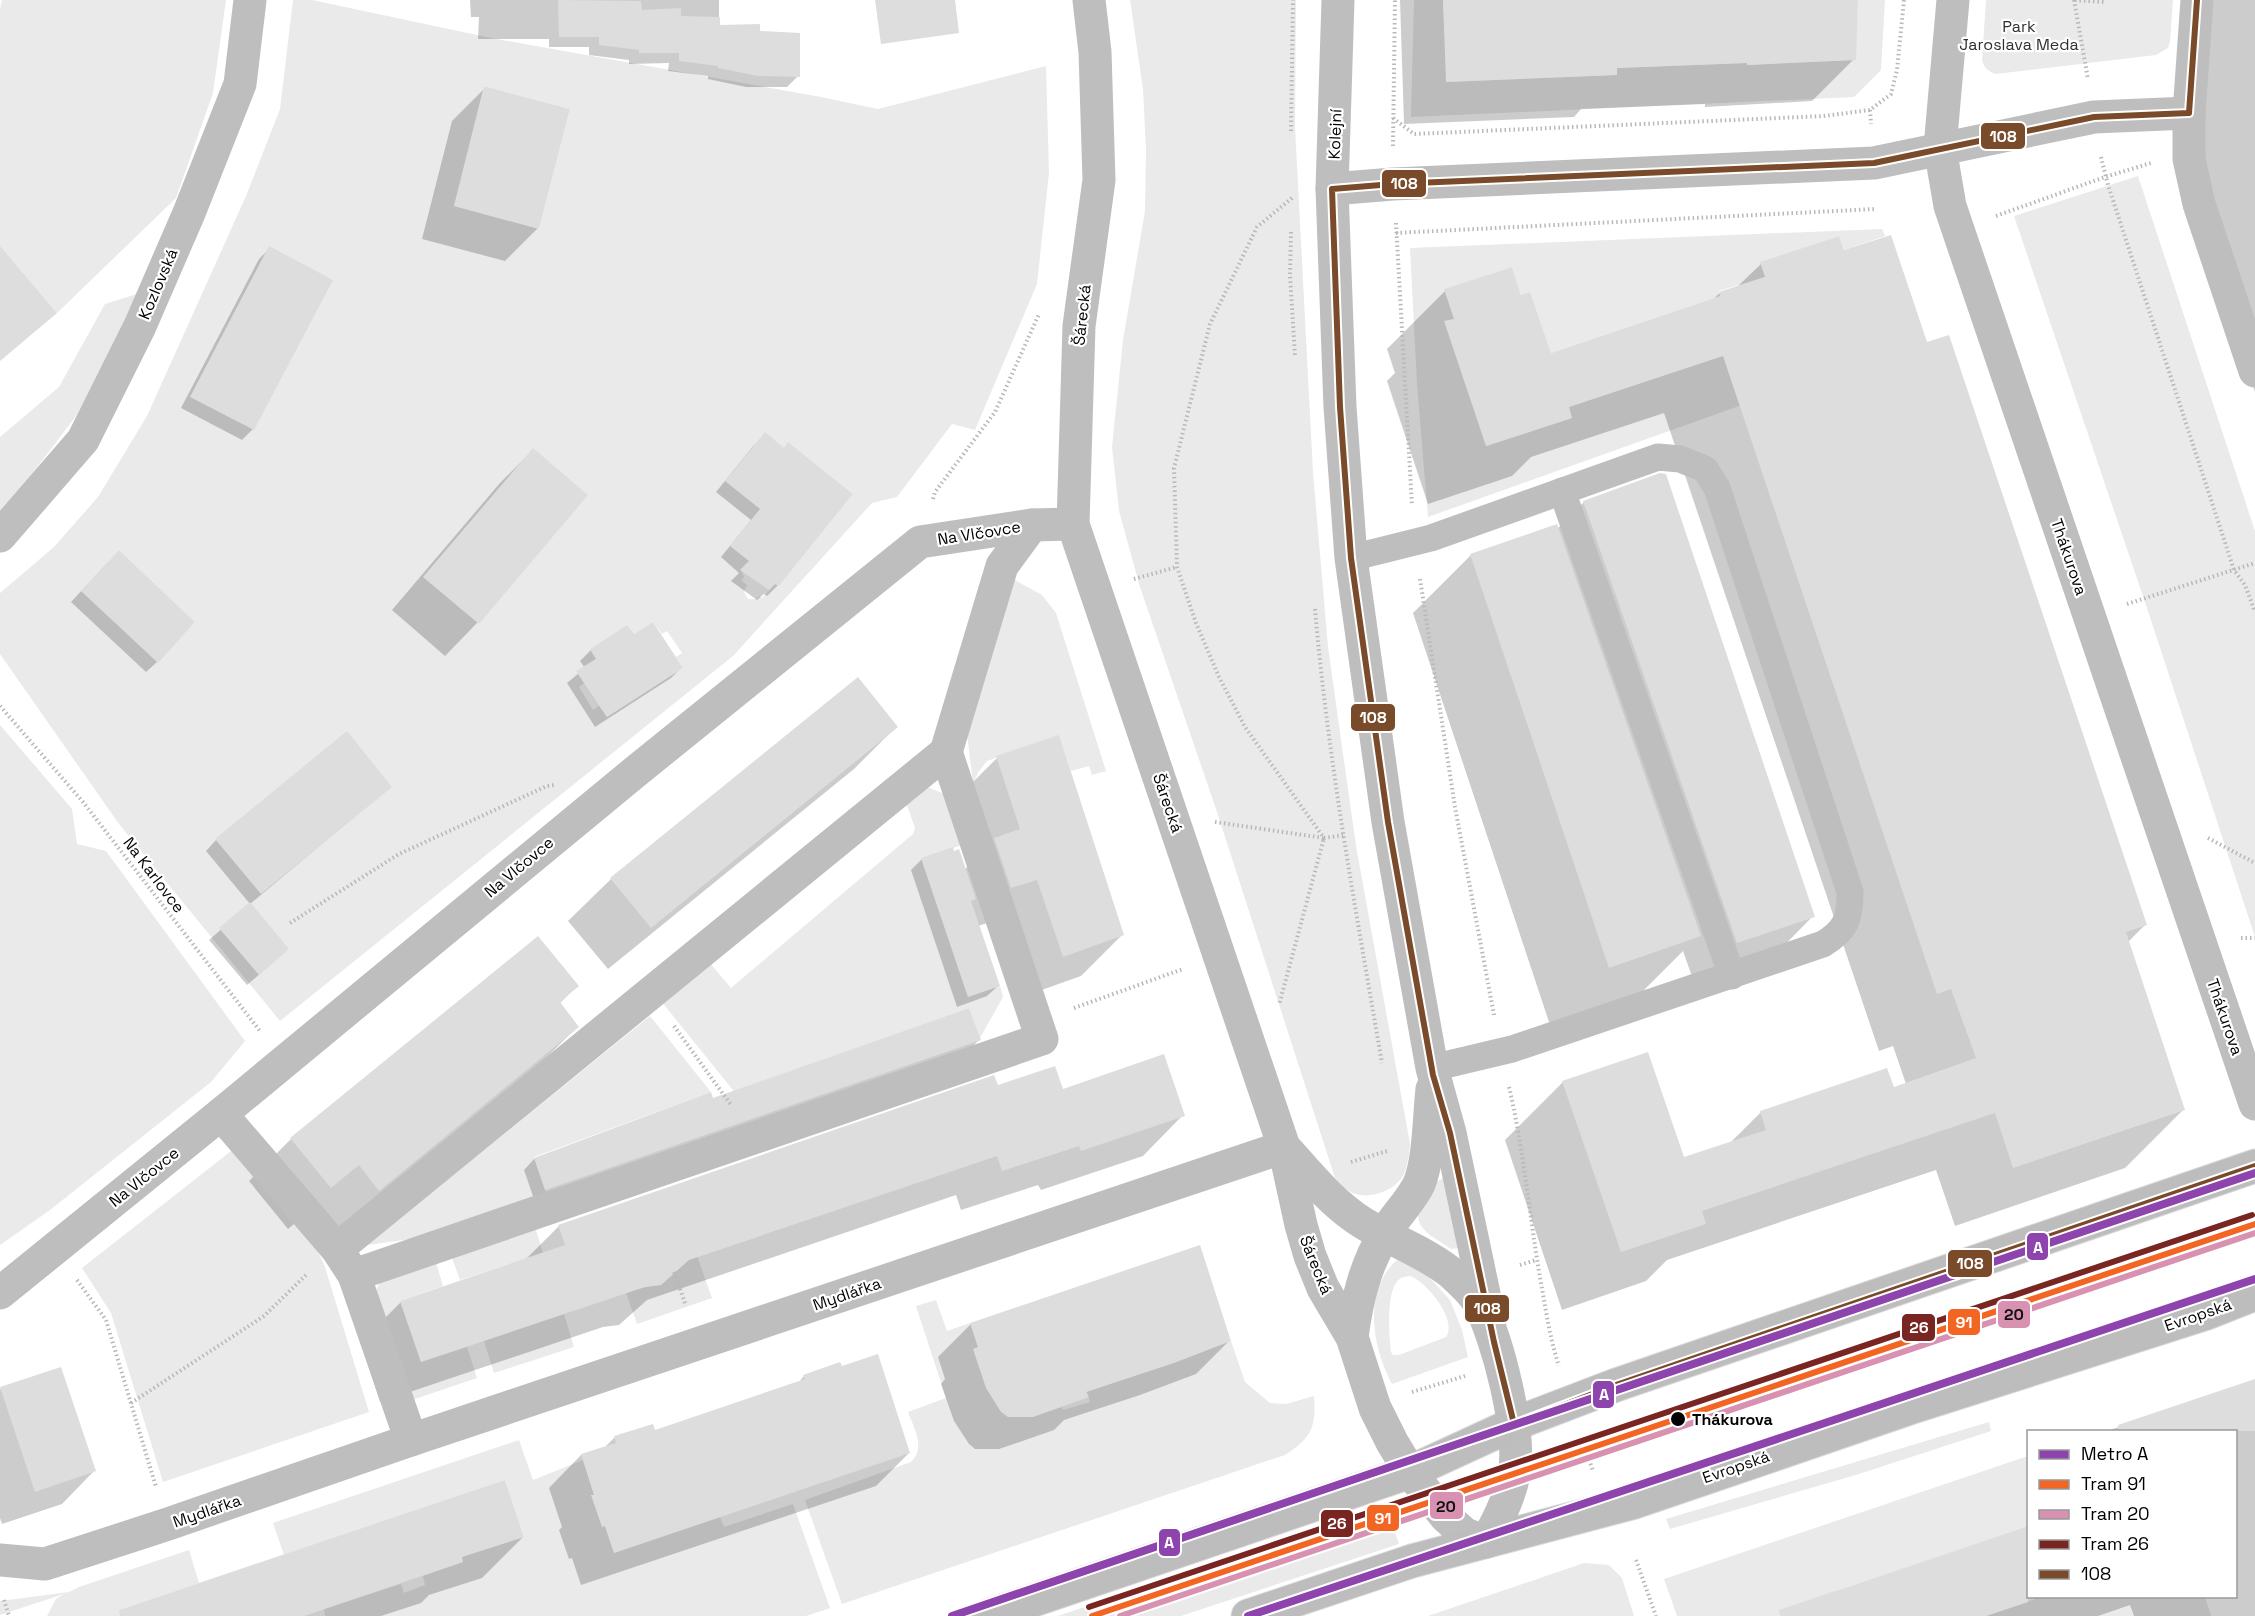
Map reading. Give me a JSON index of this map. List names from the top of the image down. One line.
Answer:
{"streets":{"main road":["Evropská"],"street":["Kolejní","Kozlovská","Šárecká","Na Vlčovce","Thákurova","Mydlářka"],"path":["Na Karlovce"]},"crossings":[["Kolejní","Šárecká"],["Kolejní","Evropská"],["Šárecká","Na Vlčovce"],["Šárecká","Mydlářka"],["Šárecká","Evropská"],["Na Vlčovce","Na Karlovce"]],"parks":["Park Jaroslava Meda"],"places":["Thákurova"],"lines":["transit line 108","metro line A","tram line 26","tram line 91","tram line 20"],"legend":["Metro A","Tram 91","Tram 20","Tram 26","108"]}
